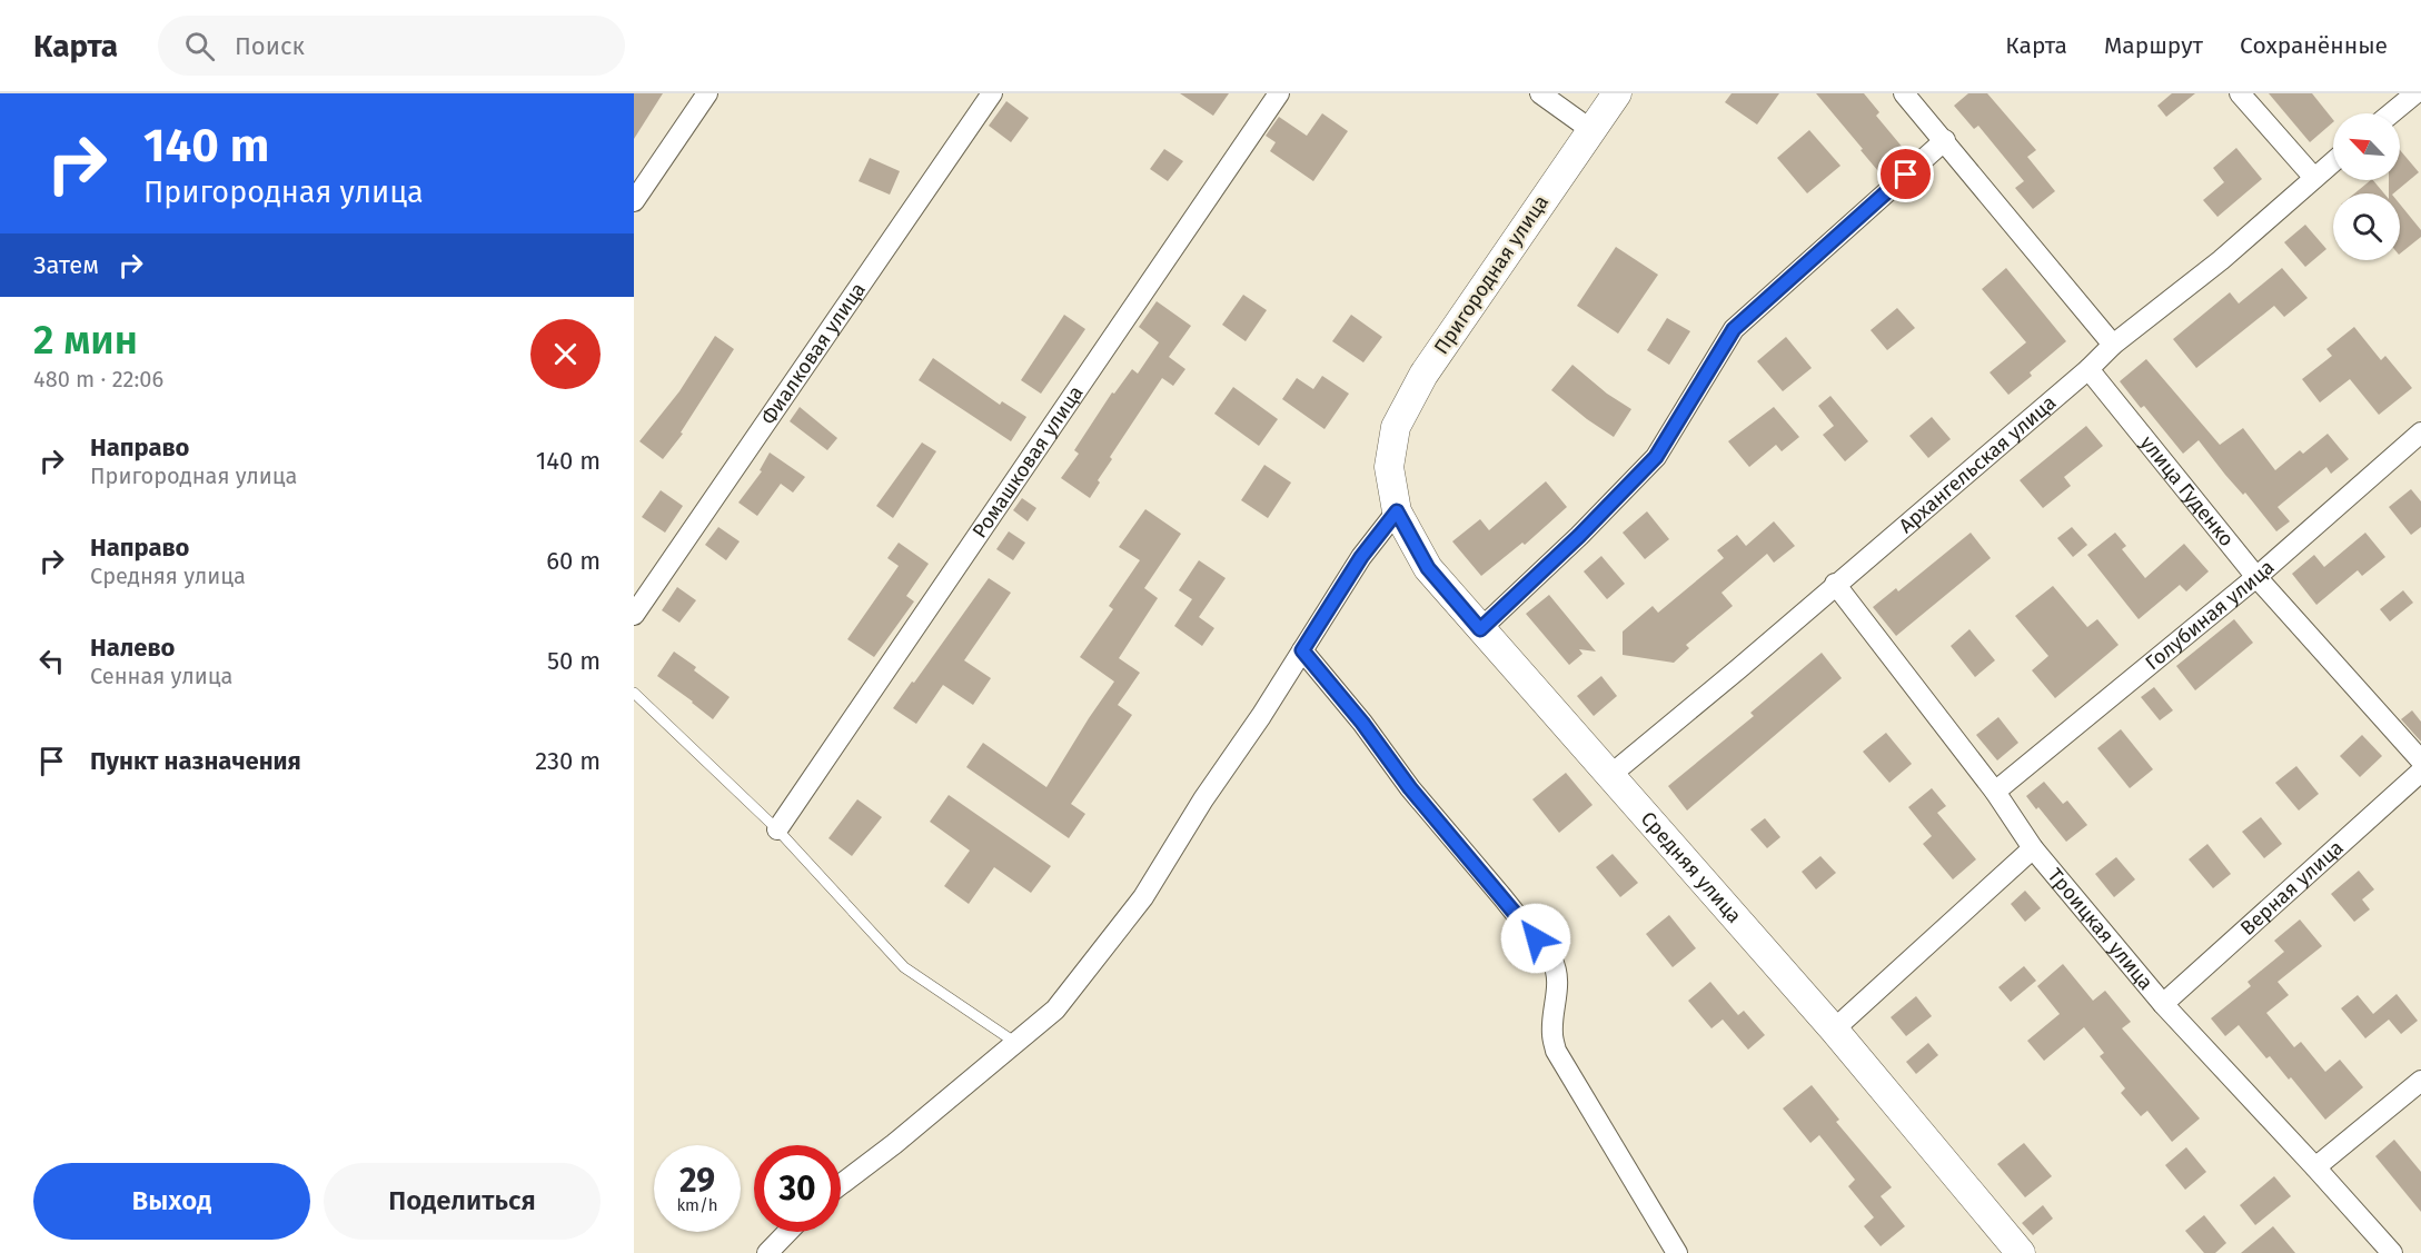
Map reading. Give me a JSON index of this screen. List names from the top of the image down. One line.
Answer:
{"streets":{"street":["Пригородная улица","Фиалковая улица","Ромашковая улица","Архангельская улица","улица Гуденко","Голубиная улица","Средняя улица","Верная улица","Троицкая улица"]},"crossings":[["Пригородная улица","Средняя улица"],["Архангельская улица","улица Гуденко"],["Архангельская улица","Средняя улица"],["Архангельская улица","Троицкая улица"],["улица Гуденко","Голубиная улица"],["Голубиная улица","Троицкая улица"],["Верная улица","Троицкая улица"]],"north":"top left","page":{"header":"Карта","search":"Поиск","nav":["Карта","Маршрут","Сохранённые"],"turn":["140 m","Пригородная улица"],"then":"Затем","heading":["2 мин","480 m · 22:06"],"list":[{"name":"Направо","note":"Пригородная улица","value":"140 m"},{"name":"Направо","note":"Средняя улица","value":"60 m"},{"name":"Налево","note":"Сенная улица","value":"50 m"},{"name":"Пункт назначения","value":"230 m"}],"speed":"29 km/h","limit":"30","buttons":["Выход","Поделиться"]}}
